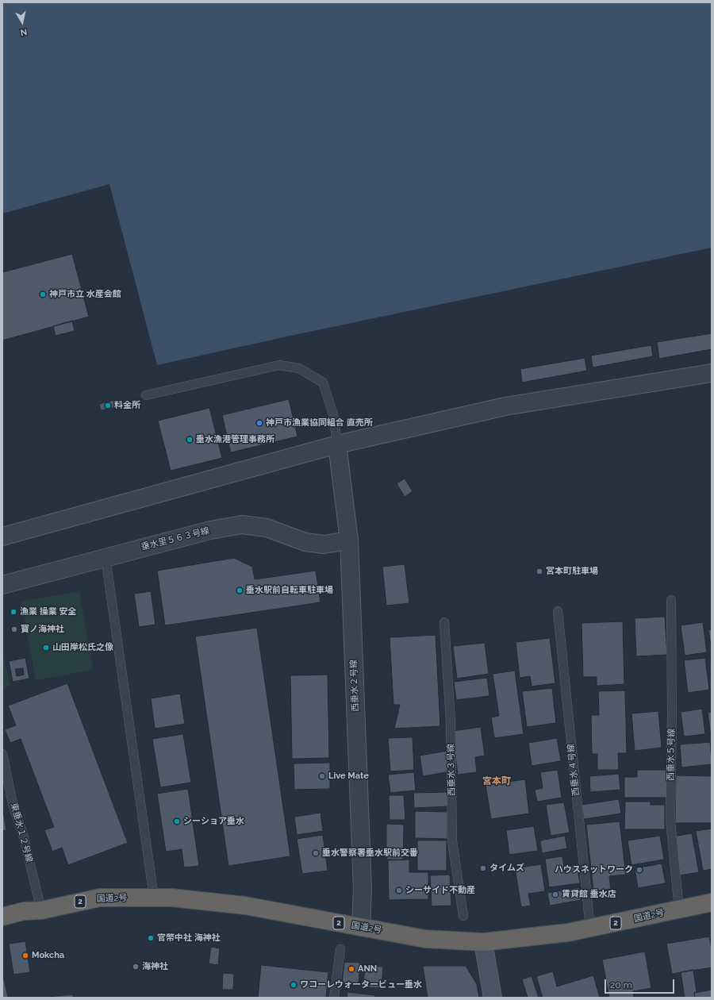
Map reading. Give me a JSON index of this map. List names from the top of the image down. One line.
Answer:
{"streets":{"highway":["国道2号","2"],"street":["垂水里５６３号線","西垂水２号線"],"lane":["西垂水５号線","西垂水３号線","西垂水４号線","東垂水１２号線"]},"crossings":[["垂水里５６３号線","西垂水２号線"],["西垂水２号線","国道2号"],["西垂水５号線","国道2号"],["西垂水４号線","国道2号"],["東垂水１２号線","国道2号"]],"districts":["宮本町"],"places":["神戸市立 水産会館","料金所","神戸市漁業協同組合 直売所","垂水漁港管理事務所","宮本町駐車場","垂水駅前自転車駐車場","漁業 操業 安全","寶ノ海神社","山田岸松氏之像","Live Mate","シーショア垂水","垂水警察署垂水駅前交番","タイムズ","ハウスネットワーク","シーサイド不動産","賃貸館 垂水店","官幣中社 海神社","Mokcha","海神社","ANN","ワコーレウォータービュー垂水"],"scale_bar":"20 m","north":"bottom"}
